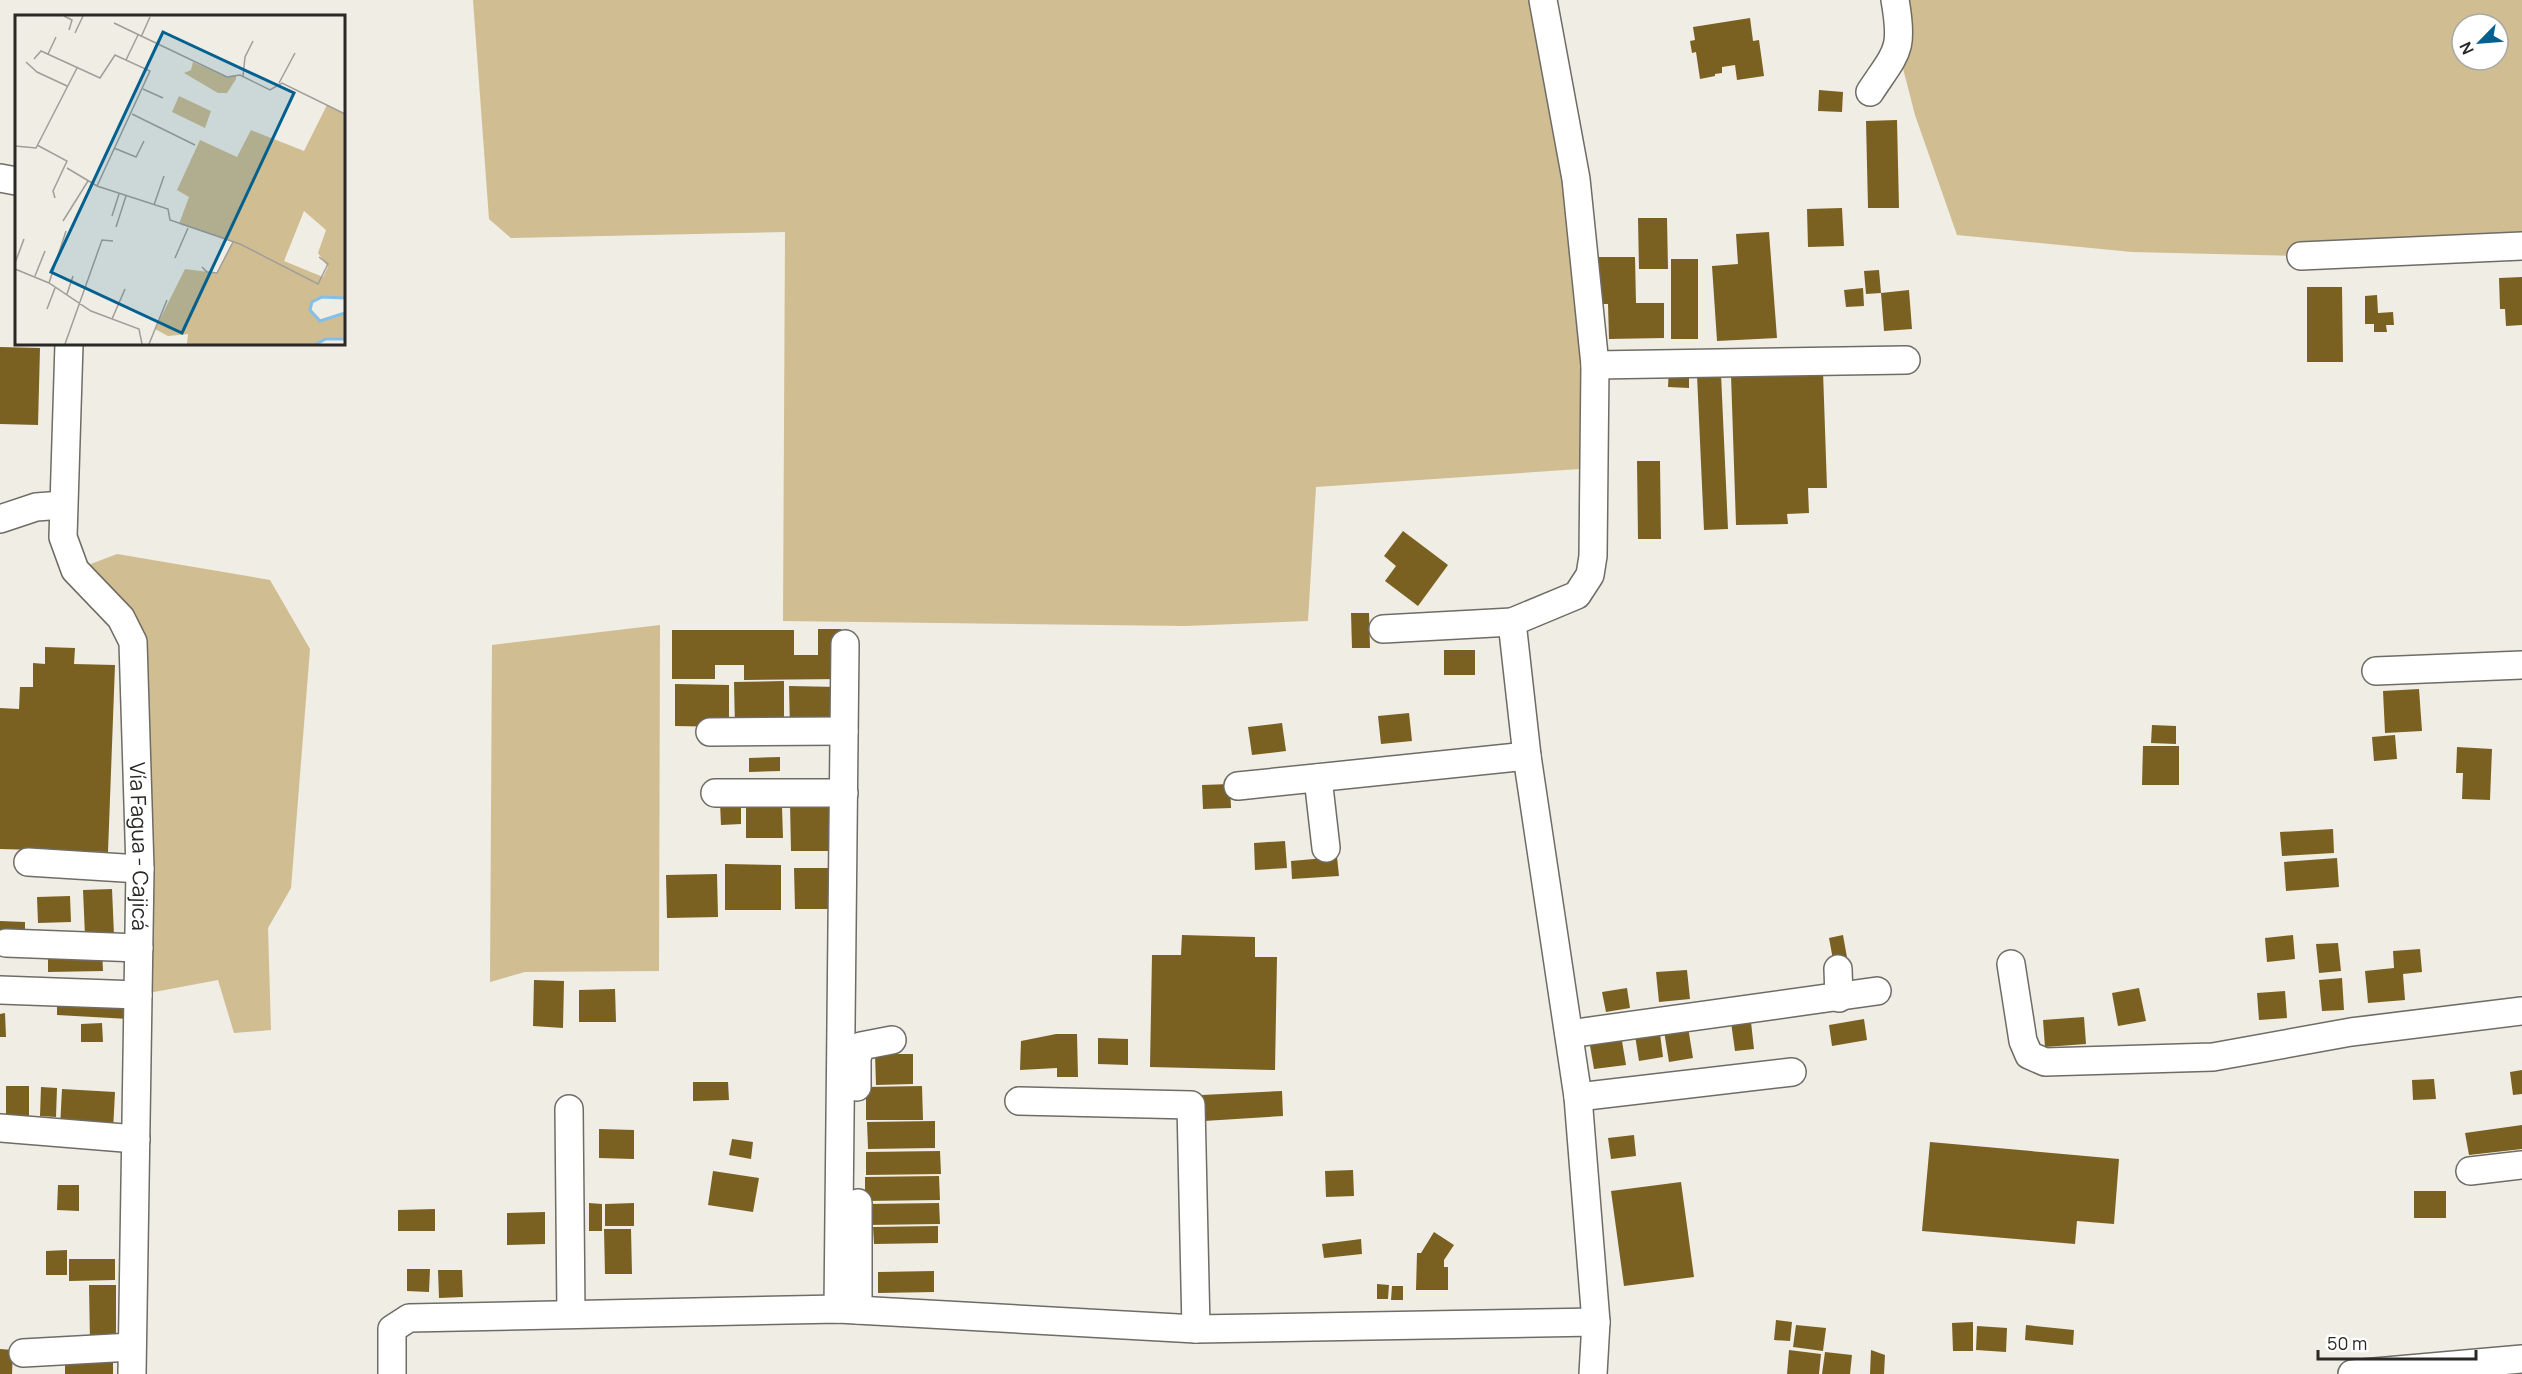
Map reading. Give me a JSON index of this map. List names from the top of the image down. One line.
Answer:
{"streets":{"street":["Vía Fagua - Cajicá"]},"scale_bar":"50 m","north":"bottom left"}
